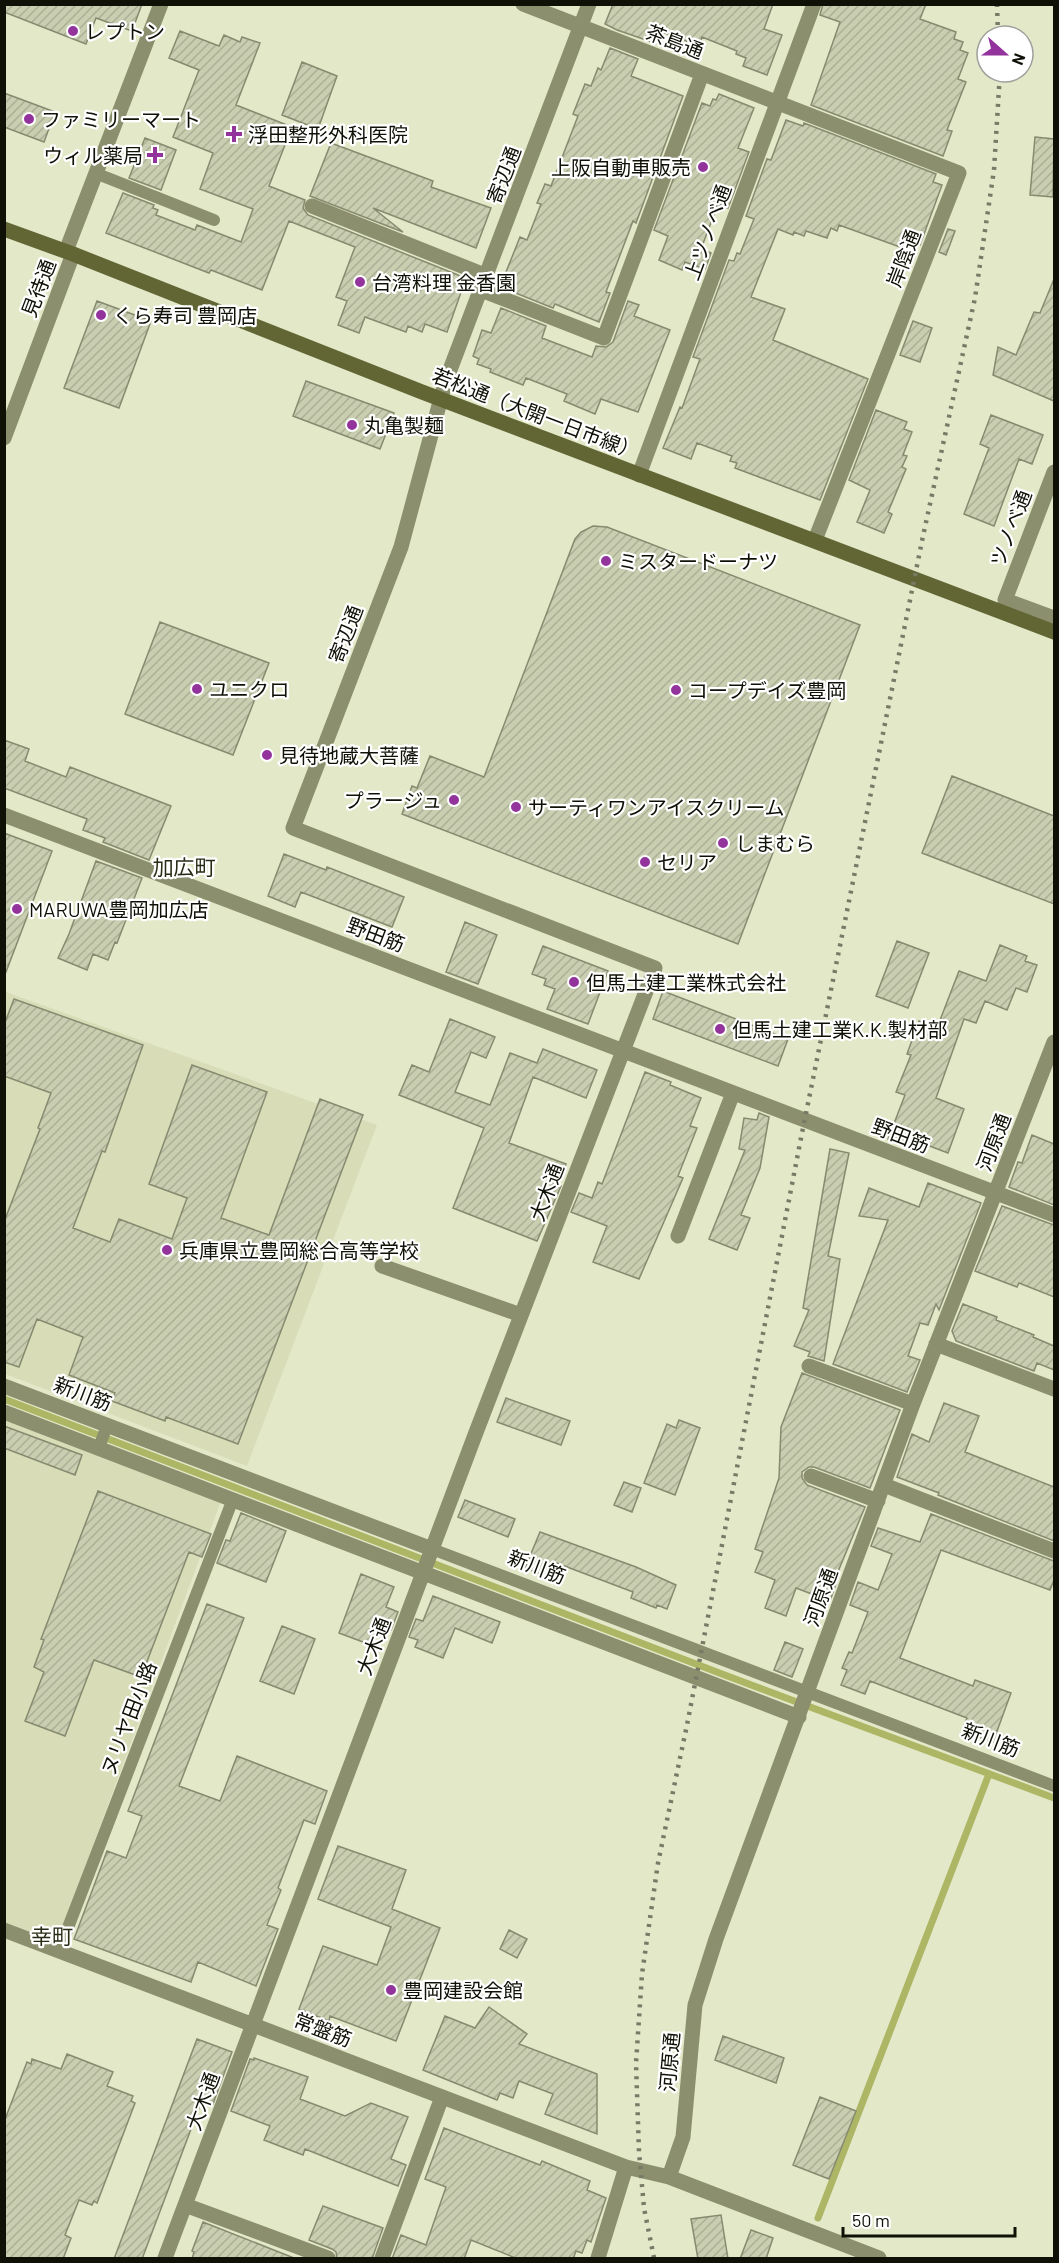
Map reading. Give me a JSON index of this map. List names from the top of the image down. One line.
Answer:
{"streets":{"street":["茶島通","寄辺通","上ツノベ通","岸陰通","見待通","若松通（大開一日市線）","ツノベ通","野田筋","河原通","大木通","新川筋","常盤筋"],"lane":["ヌリヤ田小路"]},"crossings":[["茶島通","寄辺通"],["茶島通","上ツノベ通"],["茶島通","岸陰通"],["寄辺通","若松通（大開一日市線）"],["寄辺通","野田筋"],["寄辺通","大木通"],["上ツノベ通","岸陰通"],["上ツノベ通","若松通（大開一日市線）"],["岸陰通","若松通（大開一日市線）"],["見待通","若松通（大開一日市線）"],["野田筋","河原通"],["野田筋","大木通"],["河原通","新川筋"],["河原通","常盤筋"],["大木通","新川筋"],["大木通","常盤筋"],["ヌリヤ田小路","常盤筋"]],"districts":["加広町","幸町"],"places":{"other":["レプトン","ファミリーマート","上阪自動車販売","台湾料理 金香園","くら寿司 豊岡店","丸亀製麺","ミスタードーナツ","ユニクロ","コープデイズ豊岡","見待地蔵大菩薩","プラージュ","サーティワンアイスクリーム","しまむら","セリア","MARUWA豊岡加広店","但馬土建工業株式会社","但馬土建工業K.K.製材部","兵庫県立豊岡総合高等学校","豊岡建設会館"],"health":["浮田整形外科医院","ウィル薬局"]},"scale_bar":"50 m","north":"right"}
